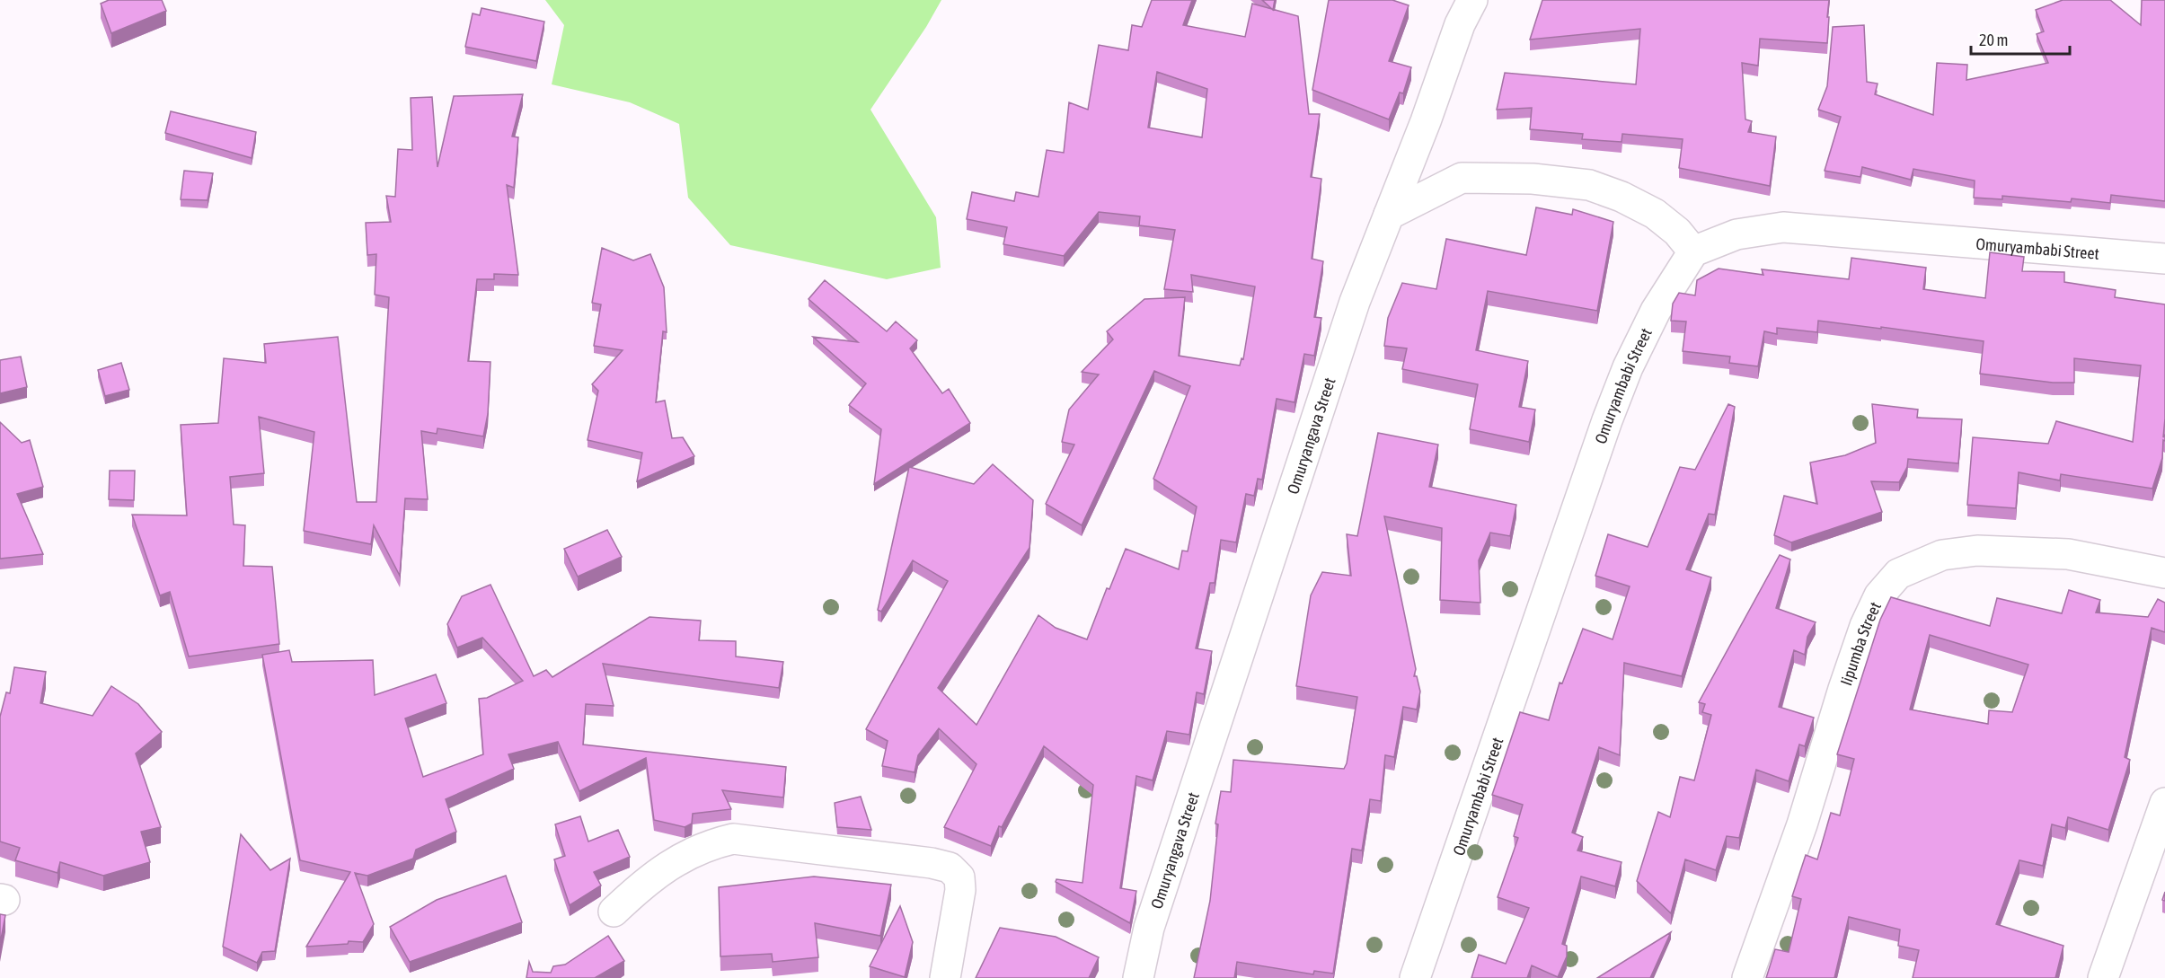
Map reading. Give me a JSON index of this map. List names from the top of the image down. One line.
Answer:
{"streets":{"street":["Omuryambabi Street","Omuryangava Street","Iipumba Street"]},"scale_bar":"20 m"}
